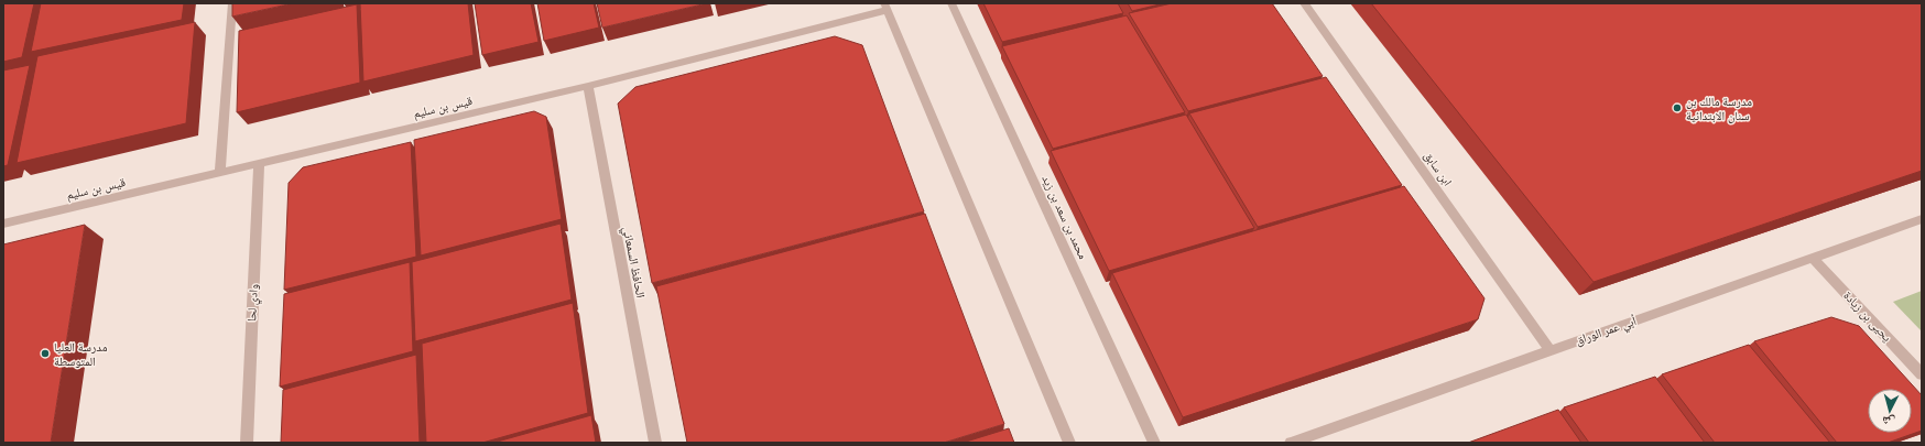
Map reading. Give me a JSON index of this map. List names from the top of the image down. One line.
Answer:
{"streets":{"street":["قيس بن سليم","ابن سابق","محمد بن سعد بن زيد","الحافظ السمعاني","وادي لحا","يحيى بن زيادة","أبي عمر الوراق"]},"crossings":[["قيس بن سليم","الحافظ السمعاني"],["قيس بن سليم","وادي لحا"],["ابن سابق","أبي عمر الوراق"],["يحيى بن زيادة","أبي عمر الوراق"]],"places":["مدرسة مالك بن سنان الابتدائية","مدرسة العليا المتوسطة"],"north":"bottom"}
